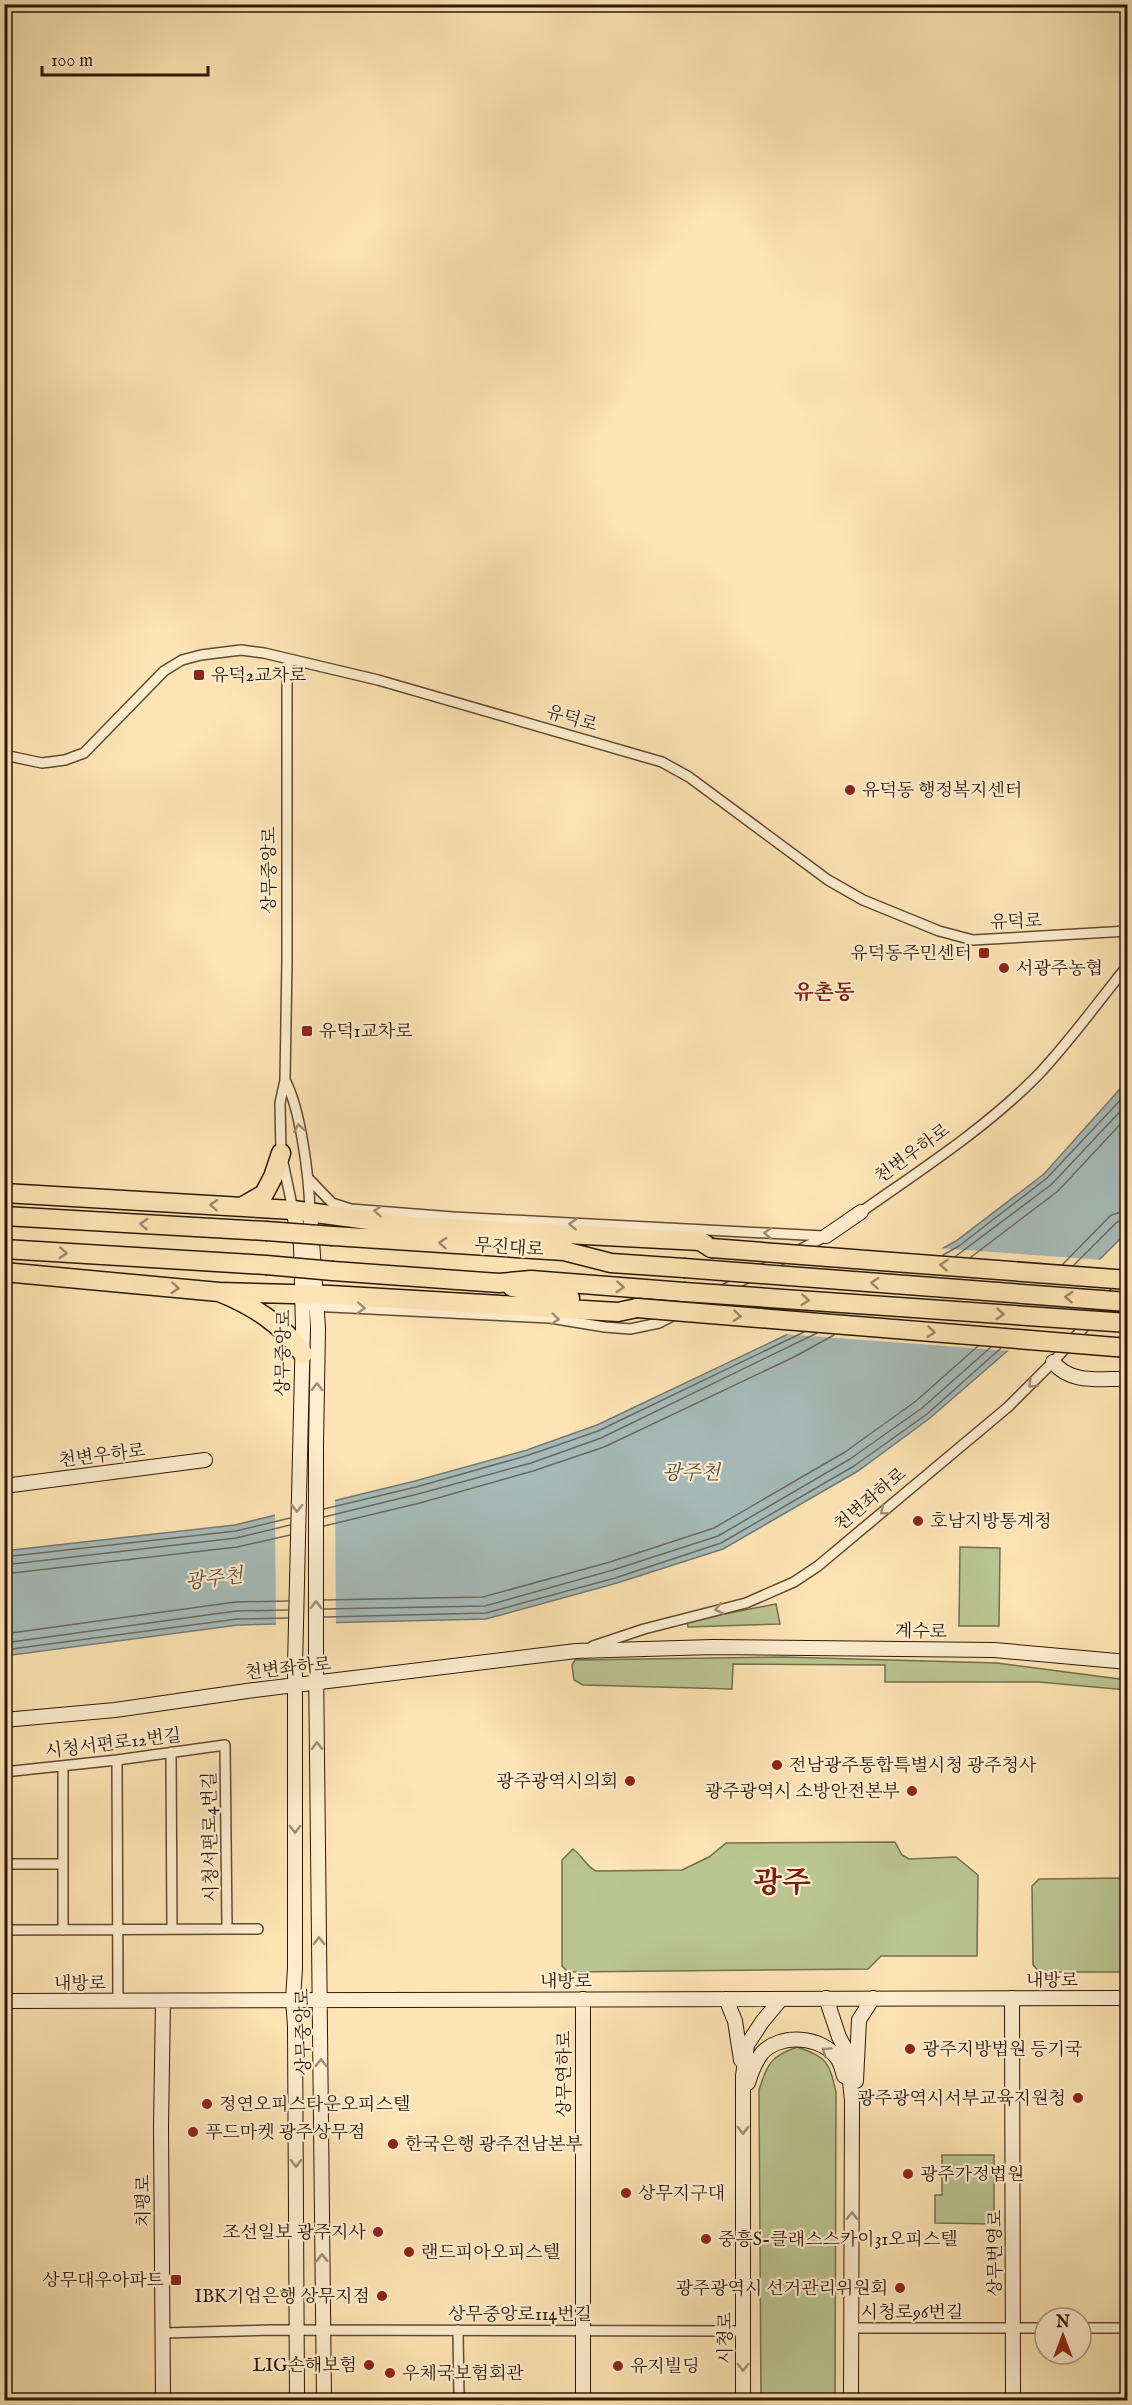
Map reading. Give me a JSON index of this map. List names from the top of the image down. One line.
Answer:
{"streets":{"highway":["무진대로"],"street":["유덕로","상무중앙로","천변우하로","천변좌하로","계수로","시청서편로12번길","시청서편로4번길","내방로","상무연하로","치평로","상무번영로","시청로96번길","상무중앙로114번길","시청로"]},"crossings":[["유덕로","상무중앙로"],["상무중앙로","천변우하로"],["상무중앙로","천변좌하로"],["상무중앙로","내방로"],["상무중앙로","상무중앙로114번길"],["천변좌하로","계수로"],["시청서편로12번길","시청서편로4번길"],["내방로","상무연하로"],["내방로","치평로"],["내방로","상무번영로"],["내방로","시청로"],["상무연하로","상무중앙로114번길"],["치평로","상무중앙로114번길"],["상무번영로","시청로96번길"],["시청로96번길","시청로"],["상무중앙로114번길","시청로"]],"one_way":["천변우하로","천변좌하로"],"districts":["유촌동","광주"],"water":["광주천"],"places":{"transit":["유덕2교차로","유덕동주민센터","유덕1교차로","상무대우아파트"],"other":["유덕동 행정복지센터","서광주농협","호남지방통계청","전남광주통합특별시청 광주청사","광주광역시의회","광주광역시 소방안전본부","광주지방법원 등기국","광주광역시서부교육지원청","정연오피스타운오피스텔","푸드마켓 광주상무점","한국은행 광주전남본부","광주가정법원","상무지구대","조선일보 광주지사","중흥S-클래스스카이31오피스텔","랜드피아오피스텔","광주광역시 선거관리위원회","IBK기업은행 상무지점","LIG손해보험","유지빌딩","우체국보험회관"]},"scale_bar":"100 m","north":"top"}
